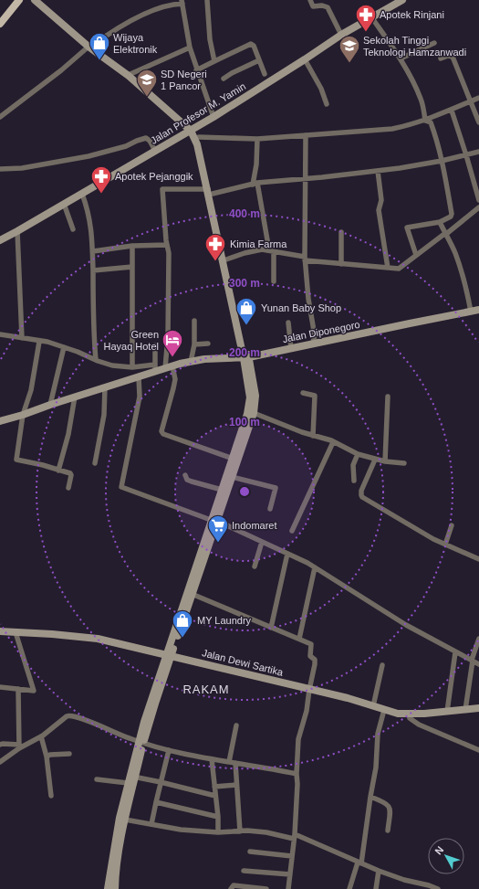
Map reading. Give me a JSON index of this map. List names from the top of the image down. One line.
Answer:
{"streets":{"main road":["Jalan Profesor M. Yamin","Jalan Diponegoro","Jalan Dewi Sartika"]},"districts":["RAKAM"],"places":{"pharmacy":["Apotek Rinjani","Apotek Pejanggik","Kimia Farma"],"shop":["Wijaya Elektronik","Yunan Baby Shop","MY Laundry"],"school or university":["Sekolah Tinggi Teknologi Hamzanwadi","SD Negeri 1 Pancor"],"hotel":["Green Hayaq Hotel"],"supermarket":["Indomaret"]},"north":"top left","rings":["400 m","300 m","200 m","100 m"]}
